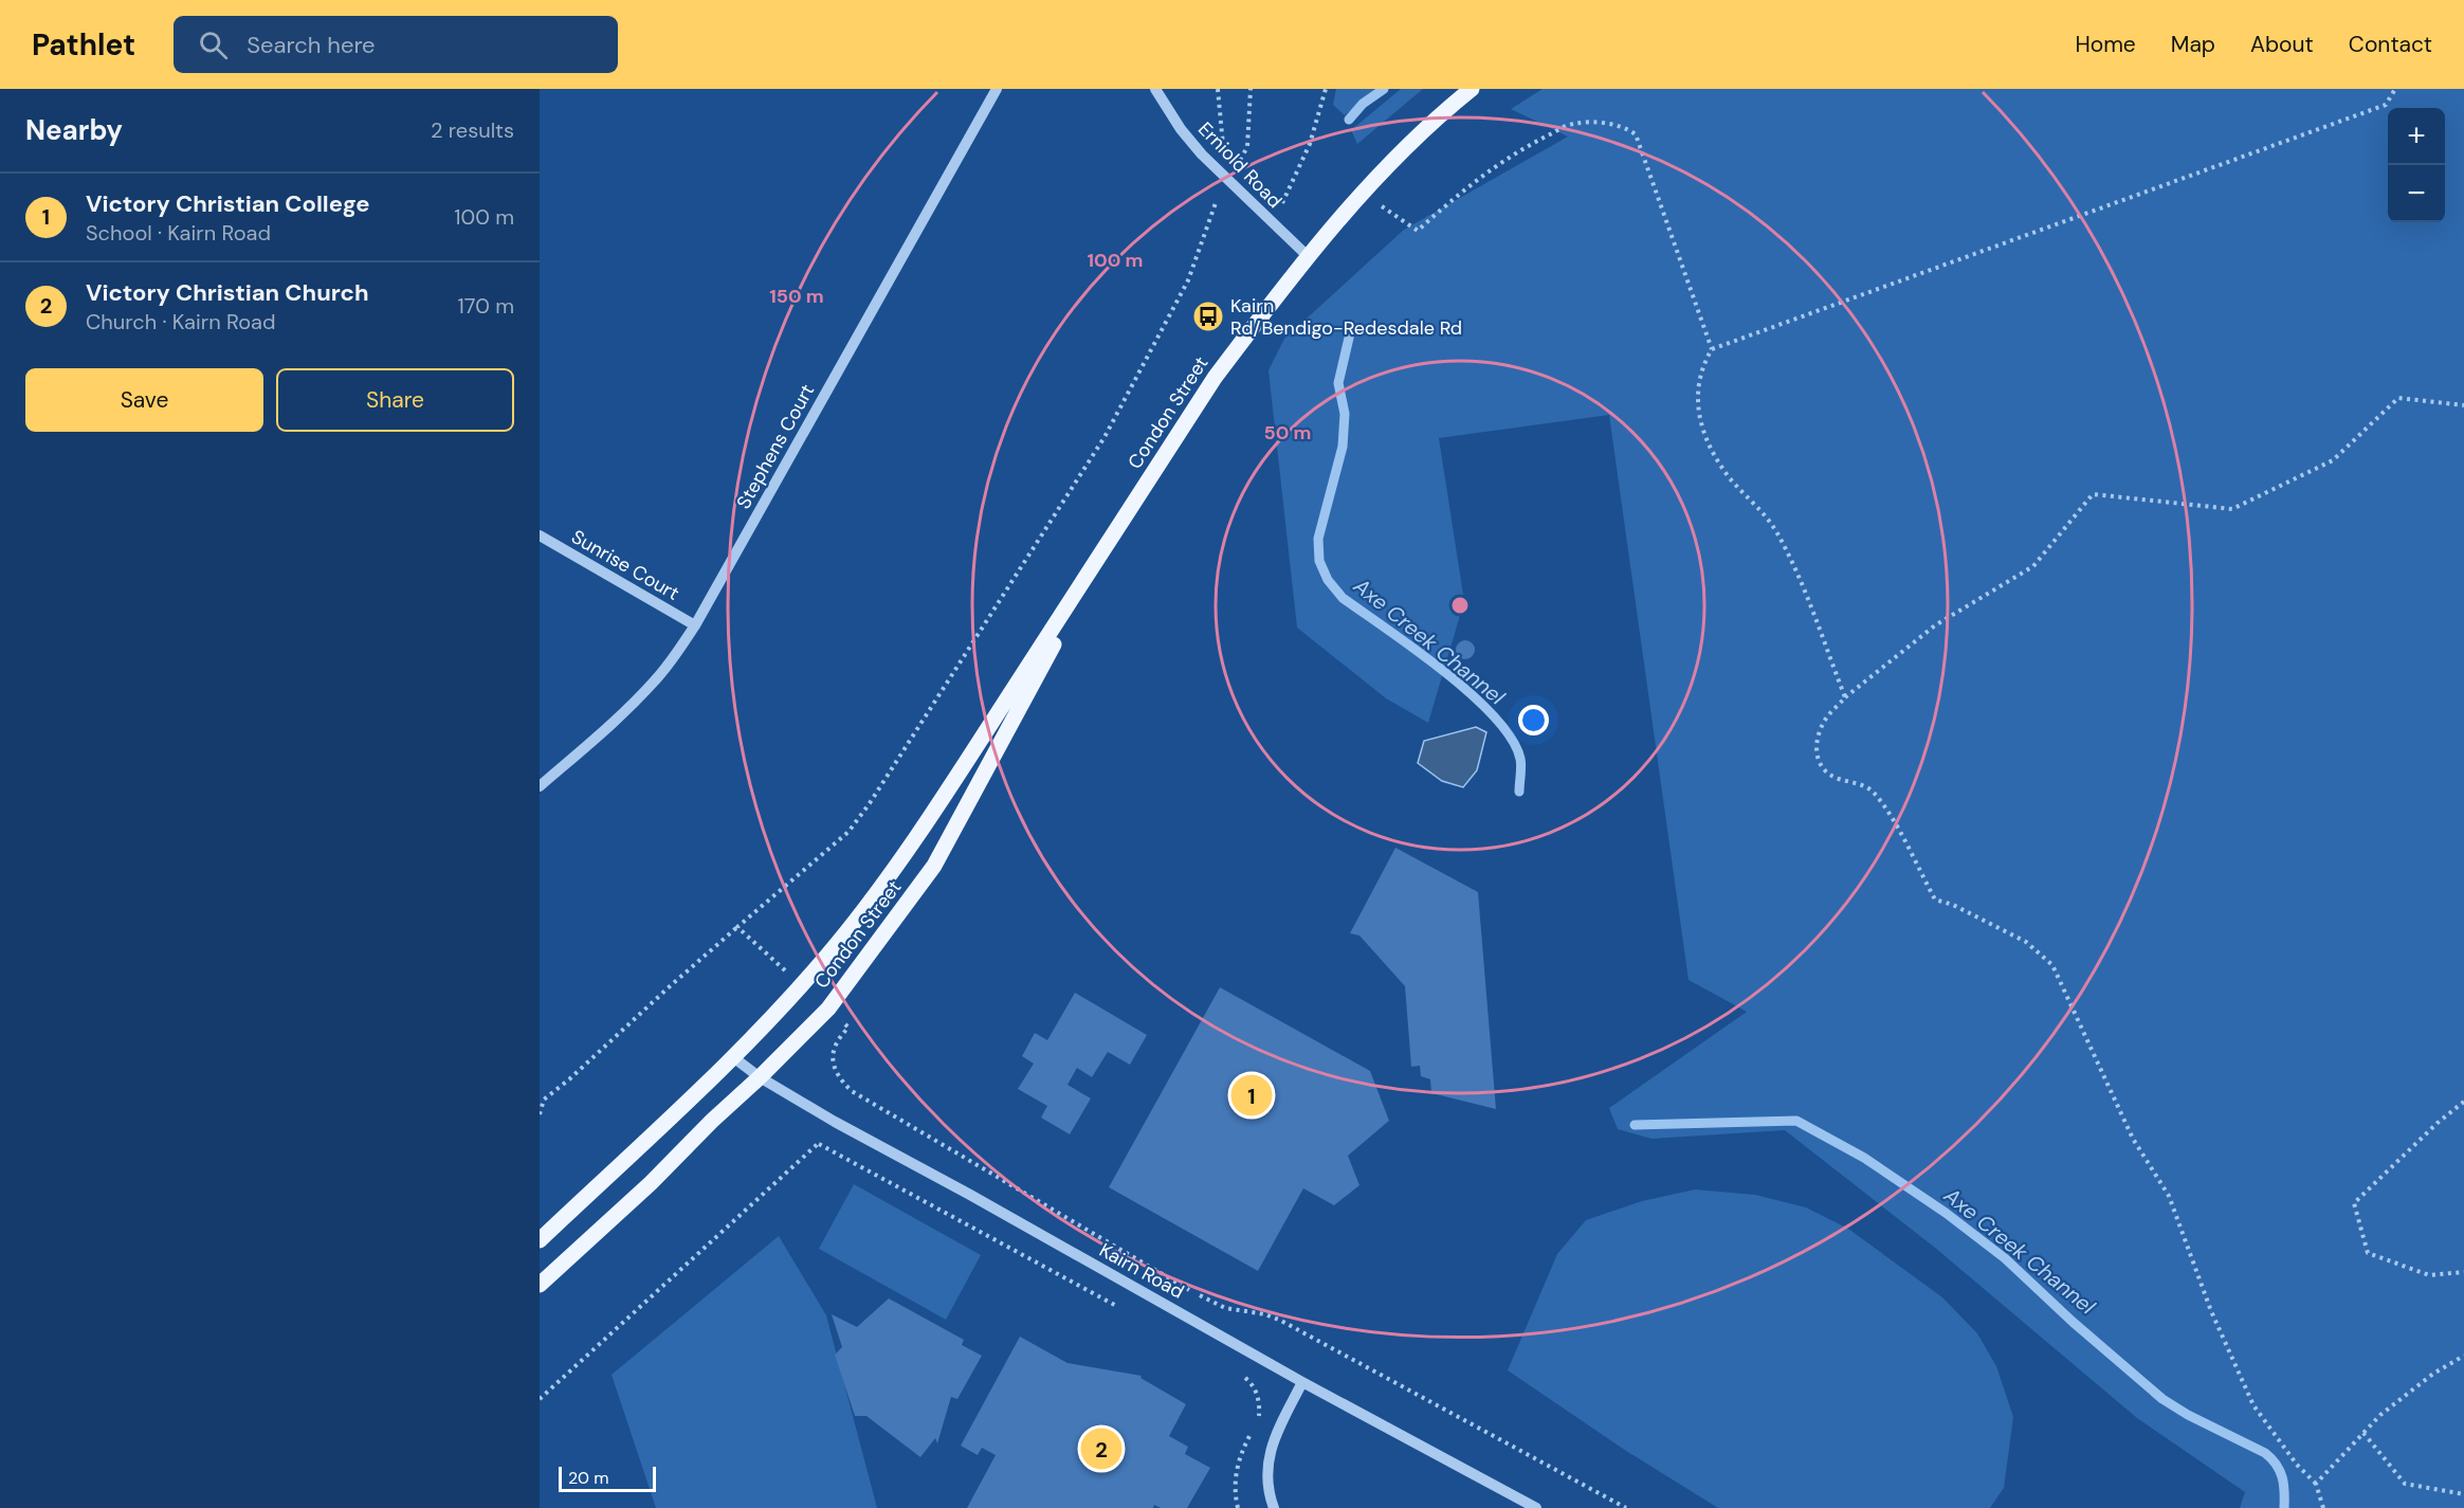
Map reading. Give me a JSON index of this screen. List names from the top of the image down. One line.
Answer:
{"streets":{"main road":["Condon Street"],"street":["Erniold Road","Stephens Court","Sunrise Court","Kairn Road"]},"crossings":[["Erniold Road","Condon Street"],["Condon Street","Kairn Road"],["Stephens Court","Sunrise Court"]],"water":["Axe Creek Channel"],"places":{"bus stop":["Kairn Rd/Bendigo-Redesdale Rd"]},"scale_bar":"20 m","page":{"header":"Pathlet","search":"Search here","nav":["Home","Map","About","Contact"],"heading":["Nearby","2 results"],"map_buttons":["+","−"],"list":[{"mark":"1","name":"Victory Christian College","note":"School · Kairn Road","value":"100 m"},{"mark":"2","name":"Victory Christian Church","note":"Church · Kairn Road","value":"170 m"}],"buttons":["Save","Share"],"pins":["1","2"],"scale":"20 m"},"rings":["100 m","150 m","50 m"]}
